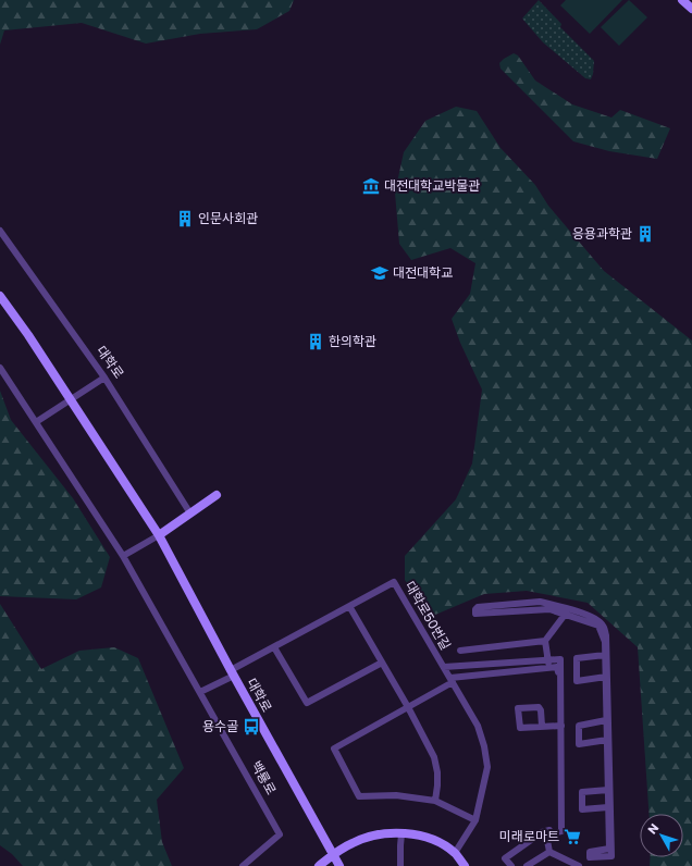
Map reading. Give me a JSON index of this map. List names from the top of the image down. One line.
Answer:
{"streets":{"main road":["대학로"],"street":["대학로50번길","백룡로"]},"crossings":[["대학로","대학로50번길"],["대학로50번길","백룡로"]],"places":{"museum":["대전대학교박물관"],"building":["인문사회관","응용과학관","한의학관"],"school or university":["대전대학교"],"bus stop":["용수골"],"supermarket":["미래로마트"]},"north":"top left"}
